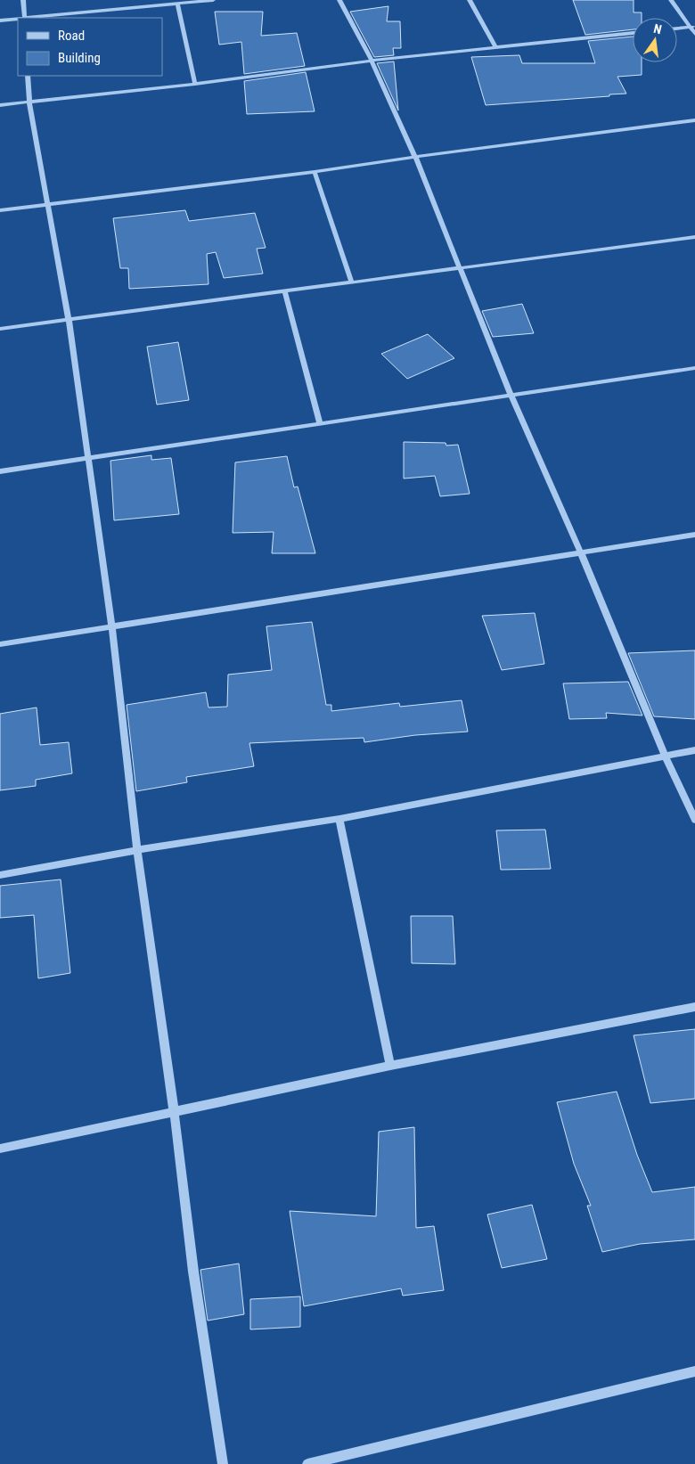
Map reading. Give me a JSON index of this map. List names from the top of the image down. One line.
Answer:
{"legend":["Road","Building"],"north":"top"}
